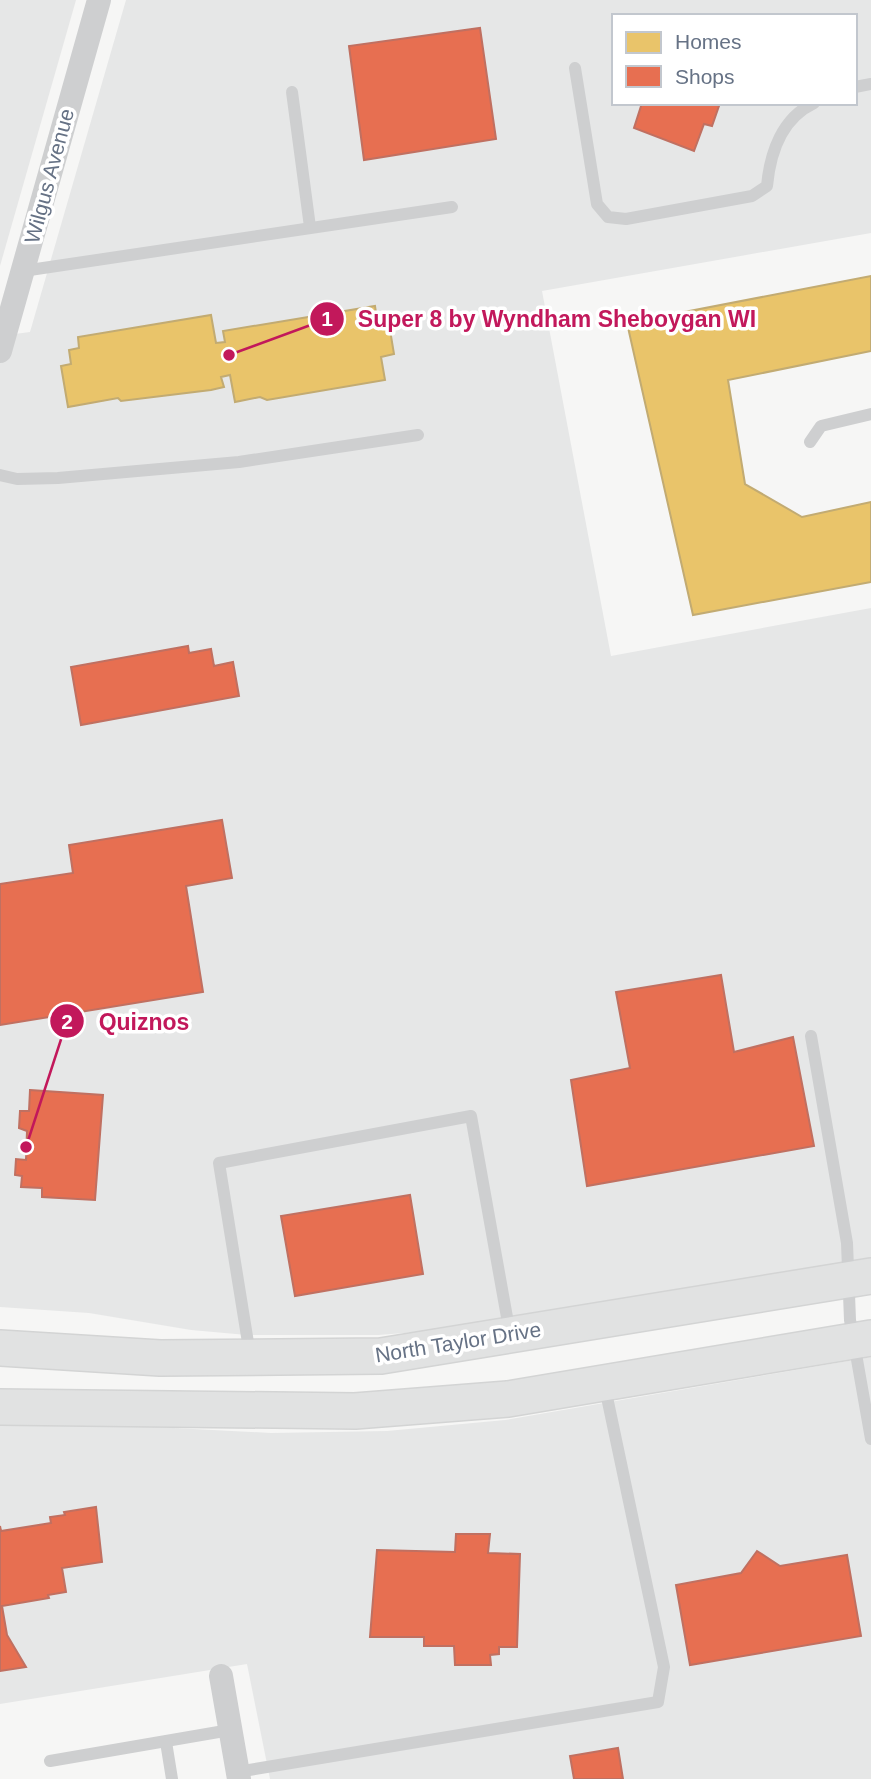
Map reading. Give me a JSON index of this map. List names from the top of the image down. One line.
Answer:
{"streets":{"main road":["North Taylor Drive"],"street":["Wilgus Avenue"]},"places":["Super 8 by Wyndham Sheboygan WI","Quiznos"],"legend":["Homes","Shops"]}
